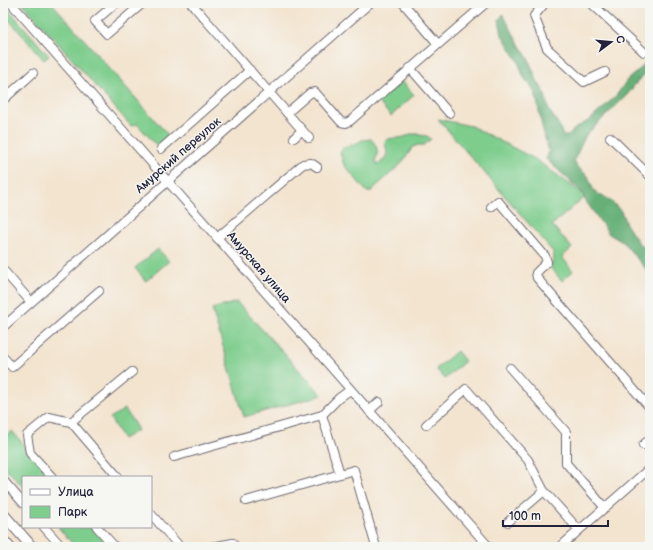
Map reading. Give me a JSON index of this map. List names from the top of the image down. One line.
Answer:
{"streets":{"street":["Амурский переулок","Амурская улица"]},"crossings":[["Амурский переулок","Амурская улица"]],"legend":["Улица","Парк"],"scale_bar":"100 m","north":"right"}
